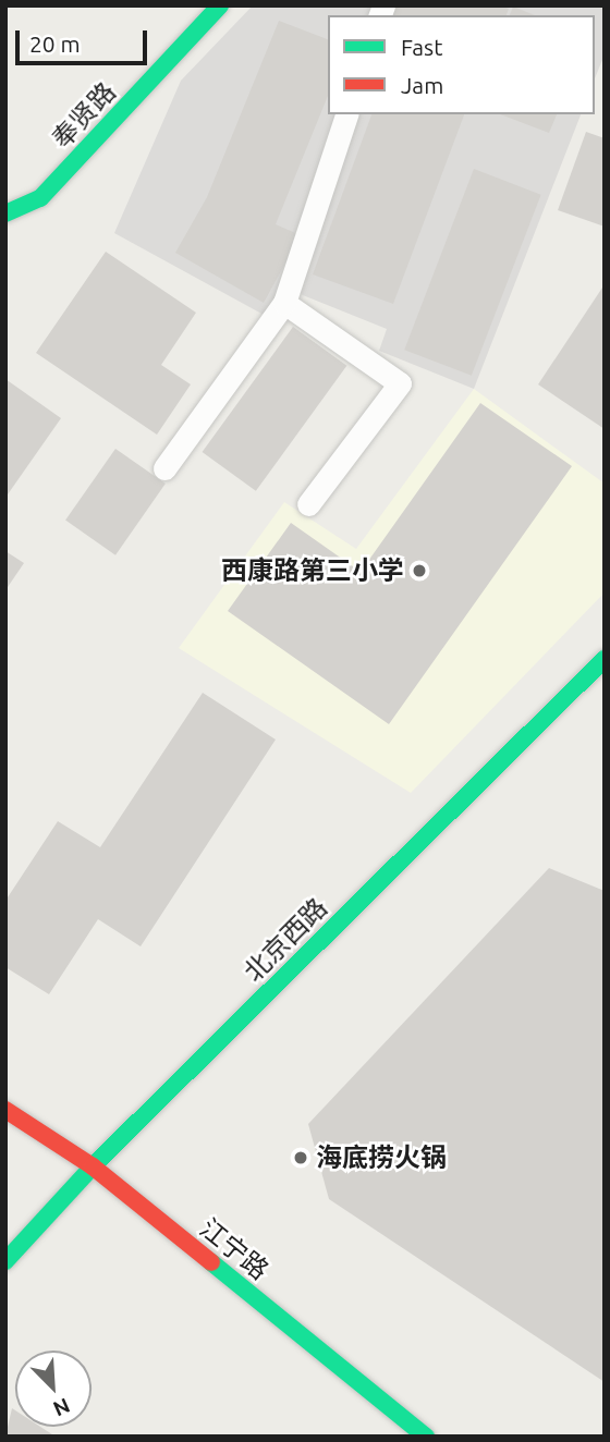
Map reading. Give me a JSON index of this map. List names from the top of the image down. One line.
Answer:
{"streets":{"main road":["奉贤路","北京西路","江宁路"]},"crossings":[["北京西路","江宁路"]],"places":["西康路第三小学","海底捞火锅"],"legend":["Fast","Jam"],"scale_bar":"20 m","north":"bottom right"}
